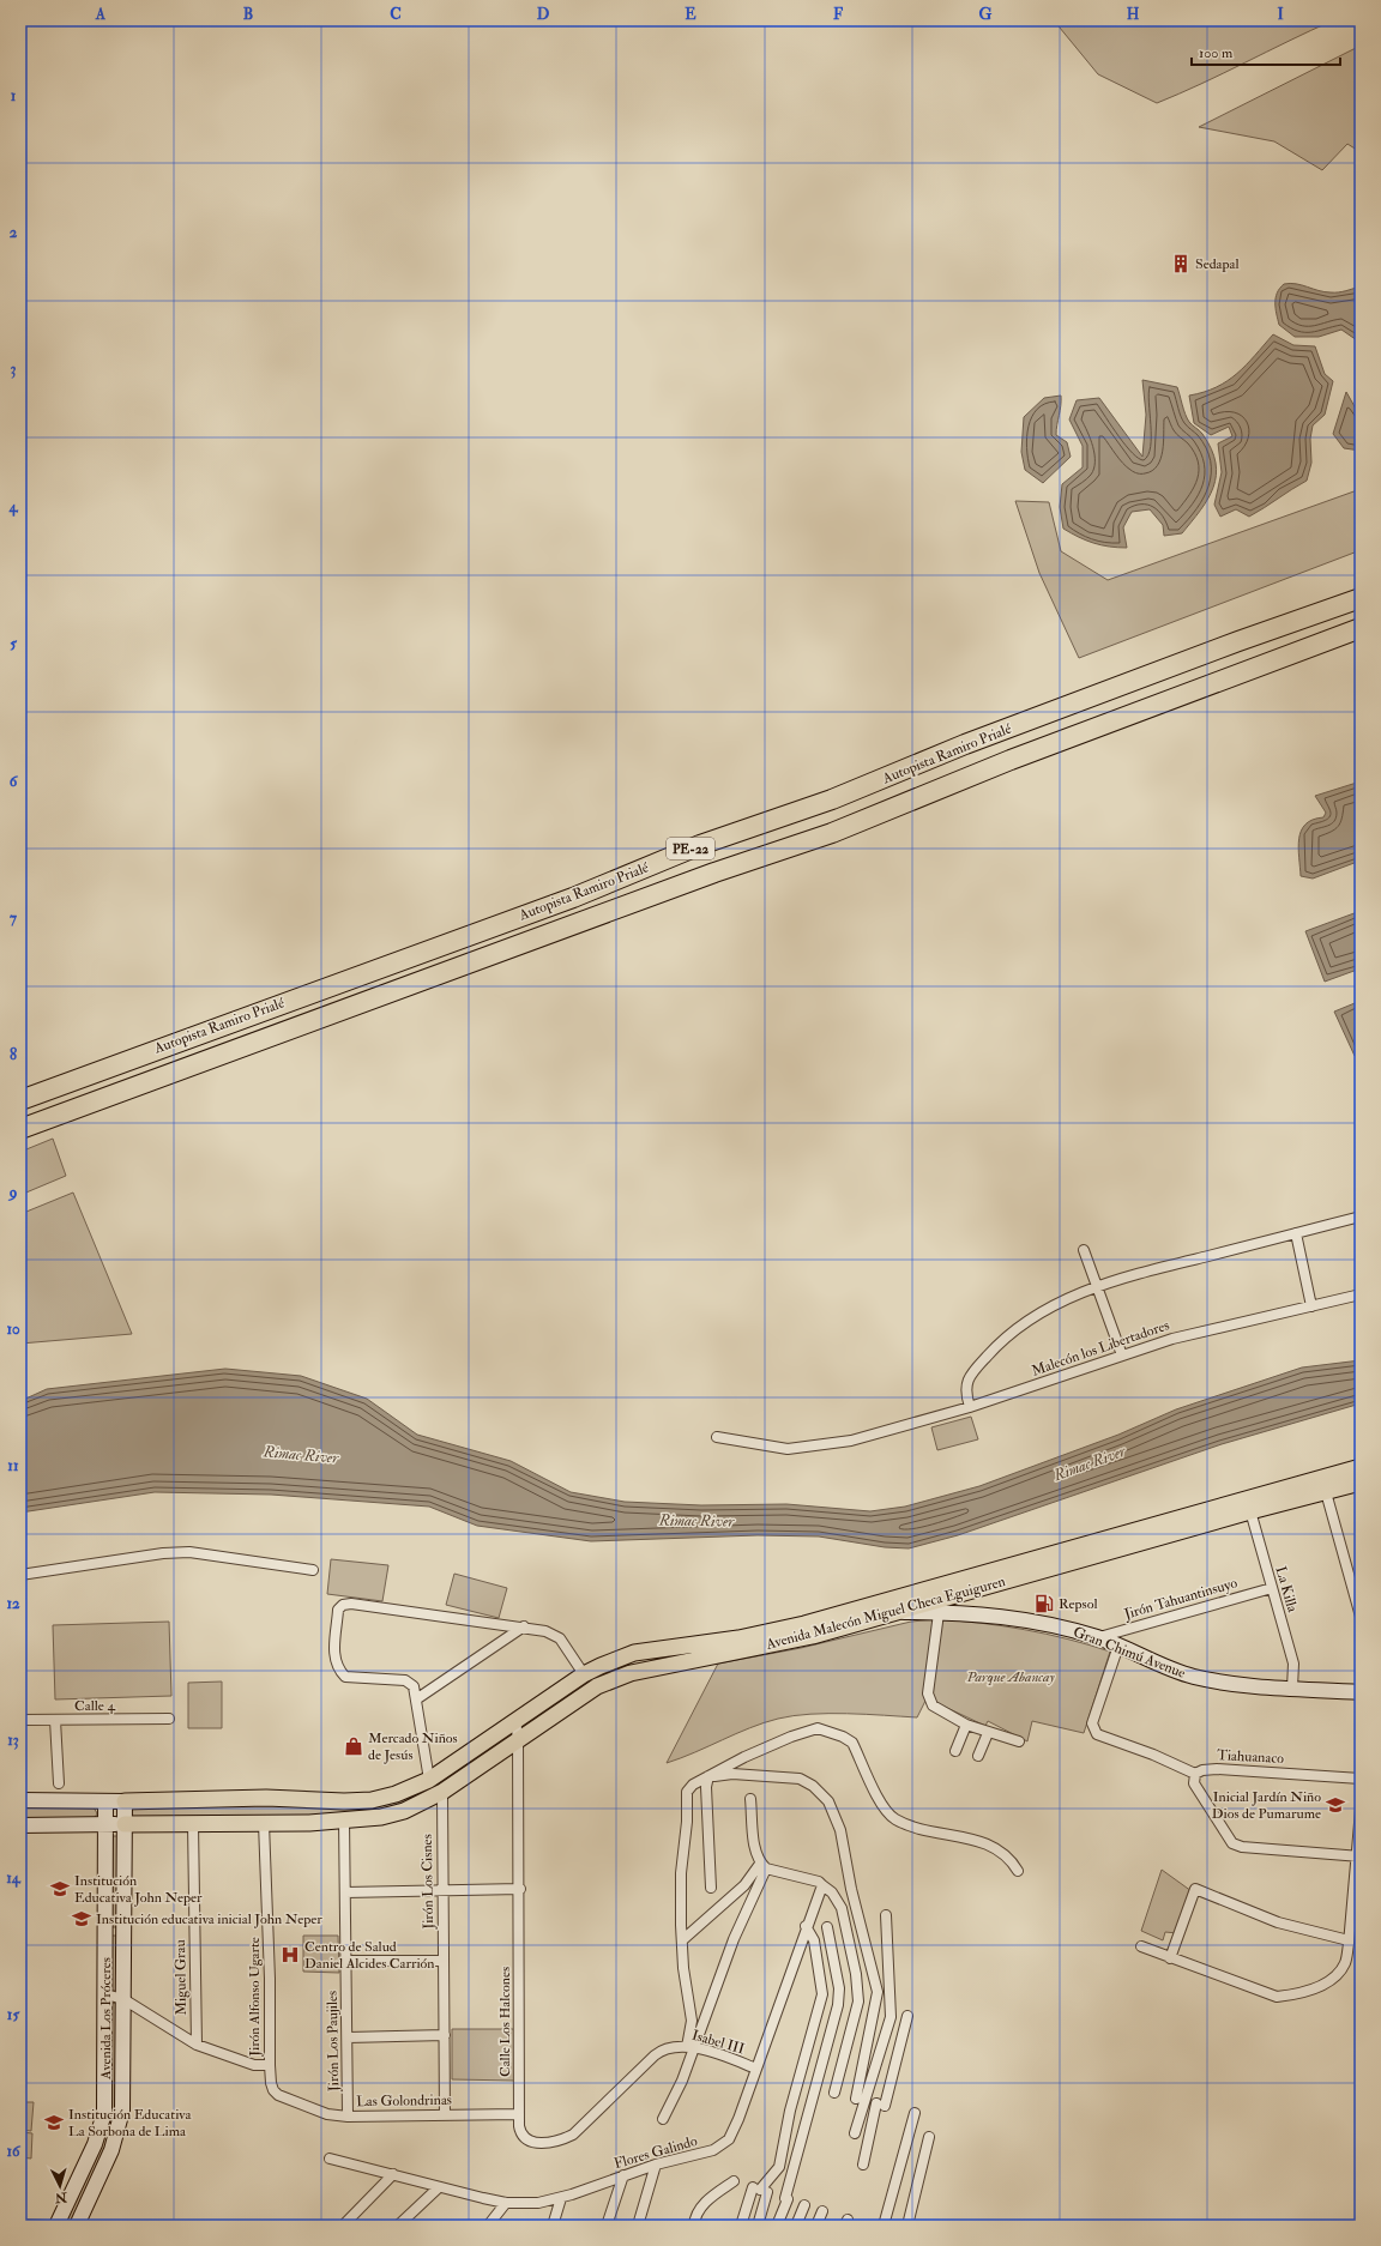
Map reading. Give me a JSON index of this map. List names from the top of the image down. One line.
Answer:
{"streets":{"highway":["Autopista Ramiro Prialé","PE-22"],"main road":["Avenida Malecón Miguel Checa Eguiguren","Gran Chimú Avenue","Avenida Los Próceres"],"street":["Malecón los Libertadores","La Killa","Jirón Tahuantinsuyo","Calle 4","Tiahuanaco","Jirón Los Cisnes","Miguel Grau","Jirón Alfonso Ugarte","Calle Los Halcones","Jirón Los Paujiles","Isabel III","Las Golondrinas","Flores Galindo"]},"crossings":[["La Killa","Jirón Tahuantinsuyo"],["La Killa","Avenida Malecón Miguel Checa Eguiguren"],["La Killa","Gran Chimú Avenue"],["Jirón Tahuantinsuyo","Gran Chimú Avenue"],["Avenida Malecón Miguel Checa Eguiguren","Gran Chimú Avenue"],["Avenida Malecón Miguel Checa Eguiguren","Jirón Los Cisnes"],["Avenida Malecón Miguel Checa Eguiguren","Miguel Grau"],["Avenida Malecón Miguel Checa Eguiguren","Jirón Alfonso Ugarte"],["Avenida Malecón Miguel Checa Eguiguren","Avenida Los Próceres"],["Avenida Malecón Miguel Checa Eguiguren","Calle Los Halcones"],["Avenida Malecón Miguel Checa Eguiguren","Jirón Los Paujiles"],["Jirón Los Cisnes","Las Golondrinas"],["Jirón Alfonso Ugarte","Las Golondrinas"],["Calle Los Halcones","Isabel III"],["Calle Los Halcones","Las Golondrinas"],["Jirón Los Paujiles","Las Golondrinas"],["Isabel III","Flores Galindo"]],"water":["Rimac River"],"parks":["Parque Abancay"],"places":{"building":["Sedapal"],"fuel station":["Repsol"],"shop":["Mercado Niños de Jesús"],"school or university":["Inicial Jardín Niño Dios de Pumarume","Institución Educativa John Neper","Institución educativa inicial John Neper","Institución Educativa La Sorbona de Lima"],"hospital":["Centro de Salud Daniel Alcides Carrión"]},"scale_bar":"100 m","north":"bottom","grid":{"columns":["A","B","C","D","E","F","G","H","I"],"rows":["1","2","3","4","5","6","7","8","9","10","11","12","13","14","15","16"]}}
